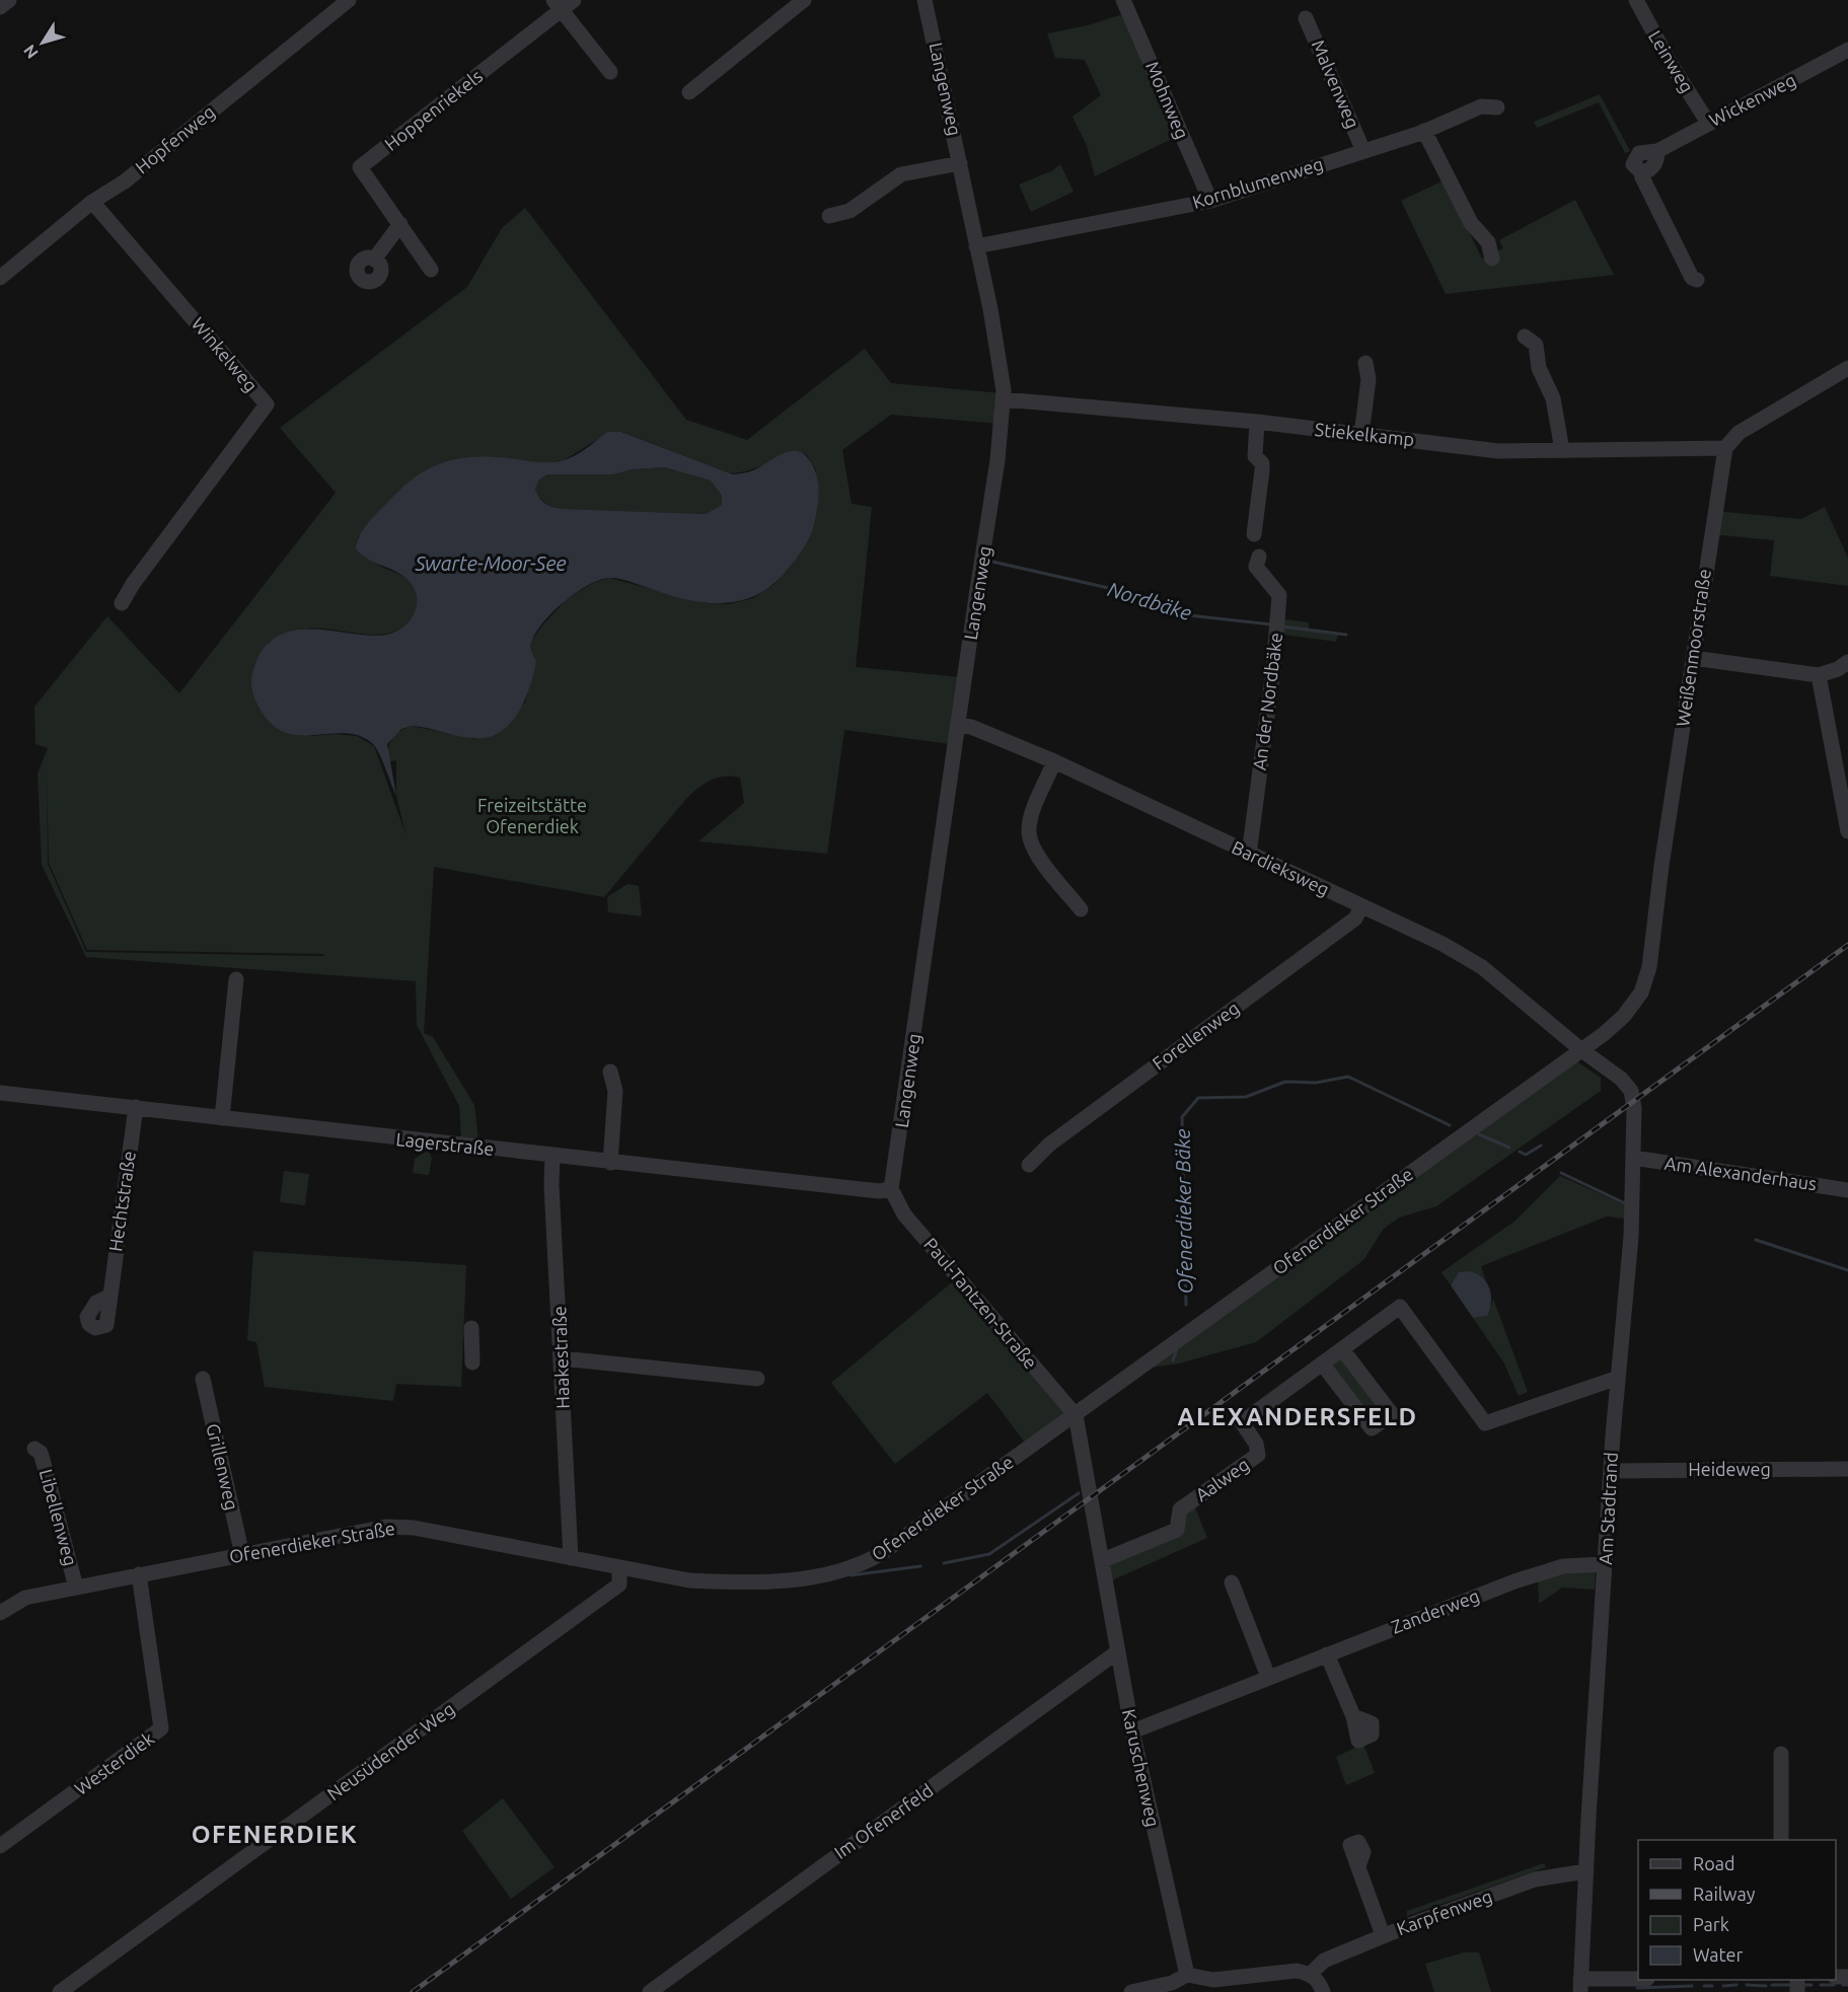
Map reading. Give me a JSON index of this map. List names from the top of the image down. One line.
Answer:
{"streets":{"street":["Leinweg","Malvenweg","Langenweg","Mohnweg","Wickenweg","Hoppenriekels","Hopfenweg","Kornblumenweg","Winkelweg","Stiekelkamp","Weißenmoorstraße","An der Nordbäke","Bardieksweg","Forellenweg","Lagerstraße","Am Alexanderhaus","Hechtstraße","Ofenerdieker Straße","Paul-Tantzen-Straße","Haakestraße","Grillenweg","Heideweg","Aalweg","Am Stadtrand","Libellenweg","Zanderweg","Neusüdender Weg","Westerdiek","Karuschenweg","Im Ofenerfeld","Karpfenweg"]},"crossings":[["Leinweg","Wickenweg"],["Malvenweg","Kornblumenweg"],["Langenweg","Kornblumenweg"],["Langenweg","Stiekelkamp"],["Langenweg","Bardieksweg"],["Langenweg","Lagerstraße"],["Langenweg","Paul-Tantzen-Straße"],["Mohnweg","Kornblumenweg"],["Hopfenweg","Winkelweg"],["Stiekelkamp","Weißenmoorstraße"],["Weißenmoorstraße","Ofenerdieker Straße"],["An der Nordbäke","Bardieksweg"],["Bardieksweg","Forellenweg"],["Bardieksweg","Ofenerdieker Straße"],["Bardieksweg","Am Stadtrand"],["Lagerstraße","Hechtstraße"],["Lagerstraße","Paul-Tantzen-Straße"],["Lagerstraße","Haakestraße"],["Am Alexanderhaus","Am Stadtrand"],["Ofenerdieker Straße","Paul-Tantzen-Straße"],["Ofenerdieker Straße","Haakestraße"],["Ofenerdieker Straße","Grillenweg"],["Ofenerdieker Straße","Am Stadtrand"],["Ofenerdieker Straße","Libellenweg"],["Ofenerdieker Straße","Neusüdender Weg"],["Ofenerdieker Straße","Westerdiek"],["Ofenerdieker Straße","Karuschenweg"],["Paul-Tantzen-Straße","Karuschenweg"],["Heideweg","Am Stadtrand"],["Aalweg","Karuschenweg"],["Am Stadtrand","Zanderweg"],["Am Stadtrand","Karpfenweg"],["Zanderweg","Karuschenweg"],["Karuschenweg","Im Ofenerfeld"]],"districts":["ALEXANDERSFELD","OFENERDIEK"],"water":["Swarte-Moor-See","Nordbäke","Ofenerdieker Bäke"],"parks":["Freizeitstätte Ofenerdiek"],"legend":["Road","Railway","Park","Water"],"north":"bottom left"}
